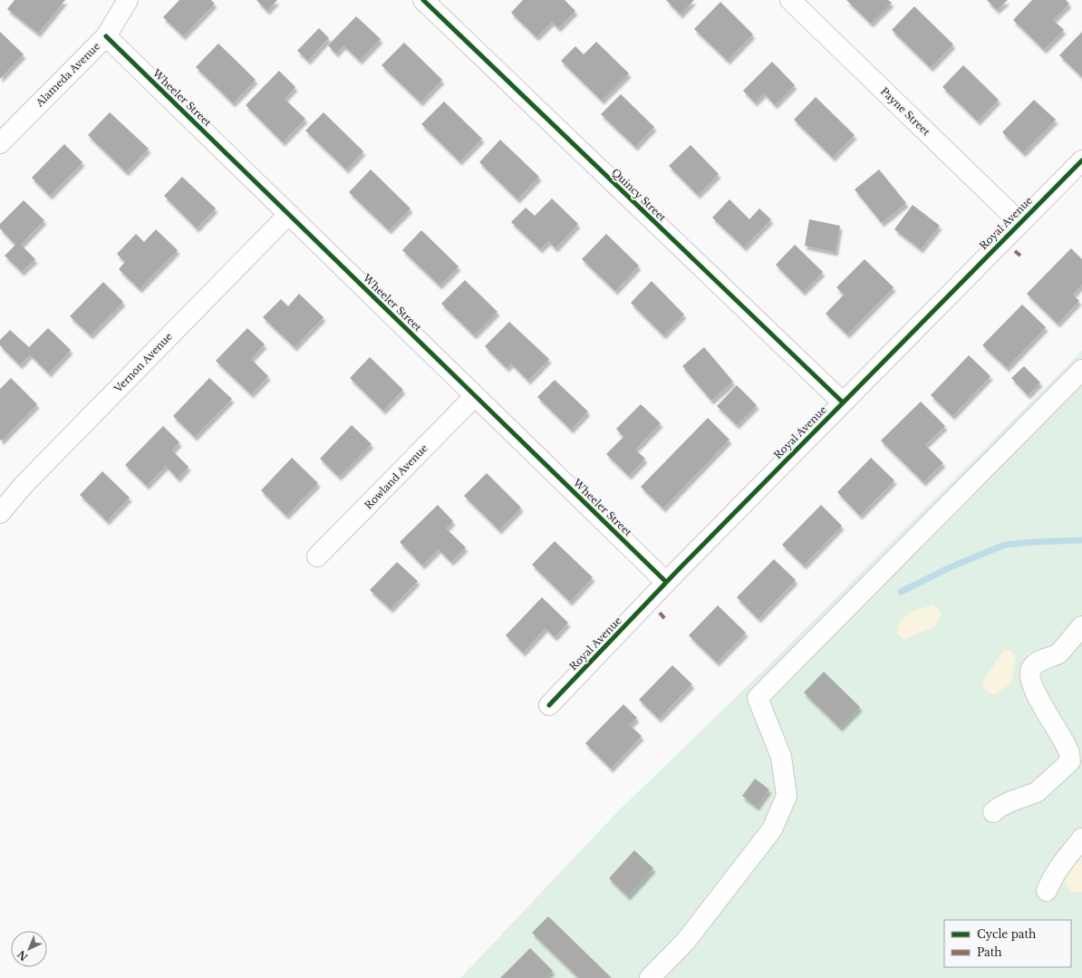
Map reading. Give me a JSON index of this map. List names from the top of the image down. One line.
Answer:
{"streets":{"street":["Alameda Avenue","Wheeler Street","Payne Street","Quincy Street","Royal Avenue","Vernon Avenue","Rowland Avenue"]},"crossings":[["Alameda Avenue","Wheeler Street"],["Wheeler Street","Royal Avenue"],["Wheeler Street","Vernon Avenue"],["Wheeler Street","Rowland Avenue"],["Payne Street","Royal Avenue"],["Quincy Street","Royal Avenue"]],"legend":["Cycle path","Path"],"north":"bottom left"}
